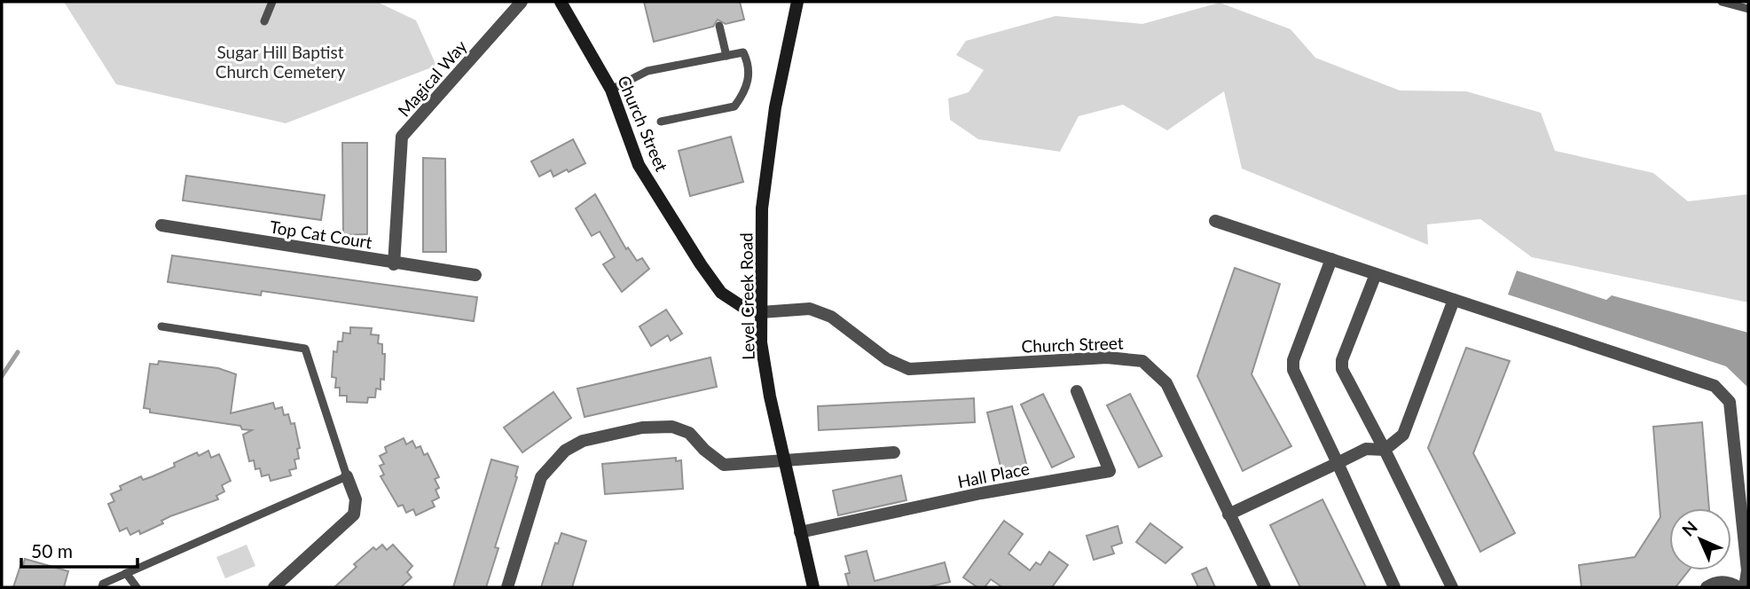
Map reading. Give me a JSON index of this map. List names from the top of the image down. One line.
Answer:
{"streets":{"street":["Magical Way","Church Street","Top Cat Court","Level Creek Road","Hall Place"]},"crossings":[["Magical Way","Top Cat Court"],["Church Street","Level Creek Road"],["Level Creek Road","Hall Place"]],"parks":["Sugar Hill Baptist Church Cemetery"],"scale_bar":"50 m","north":"top left"}
